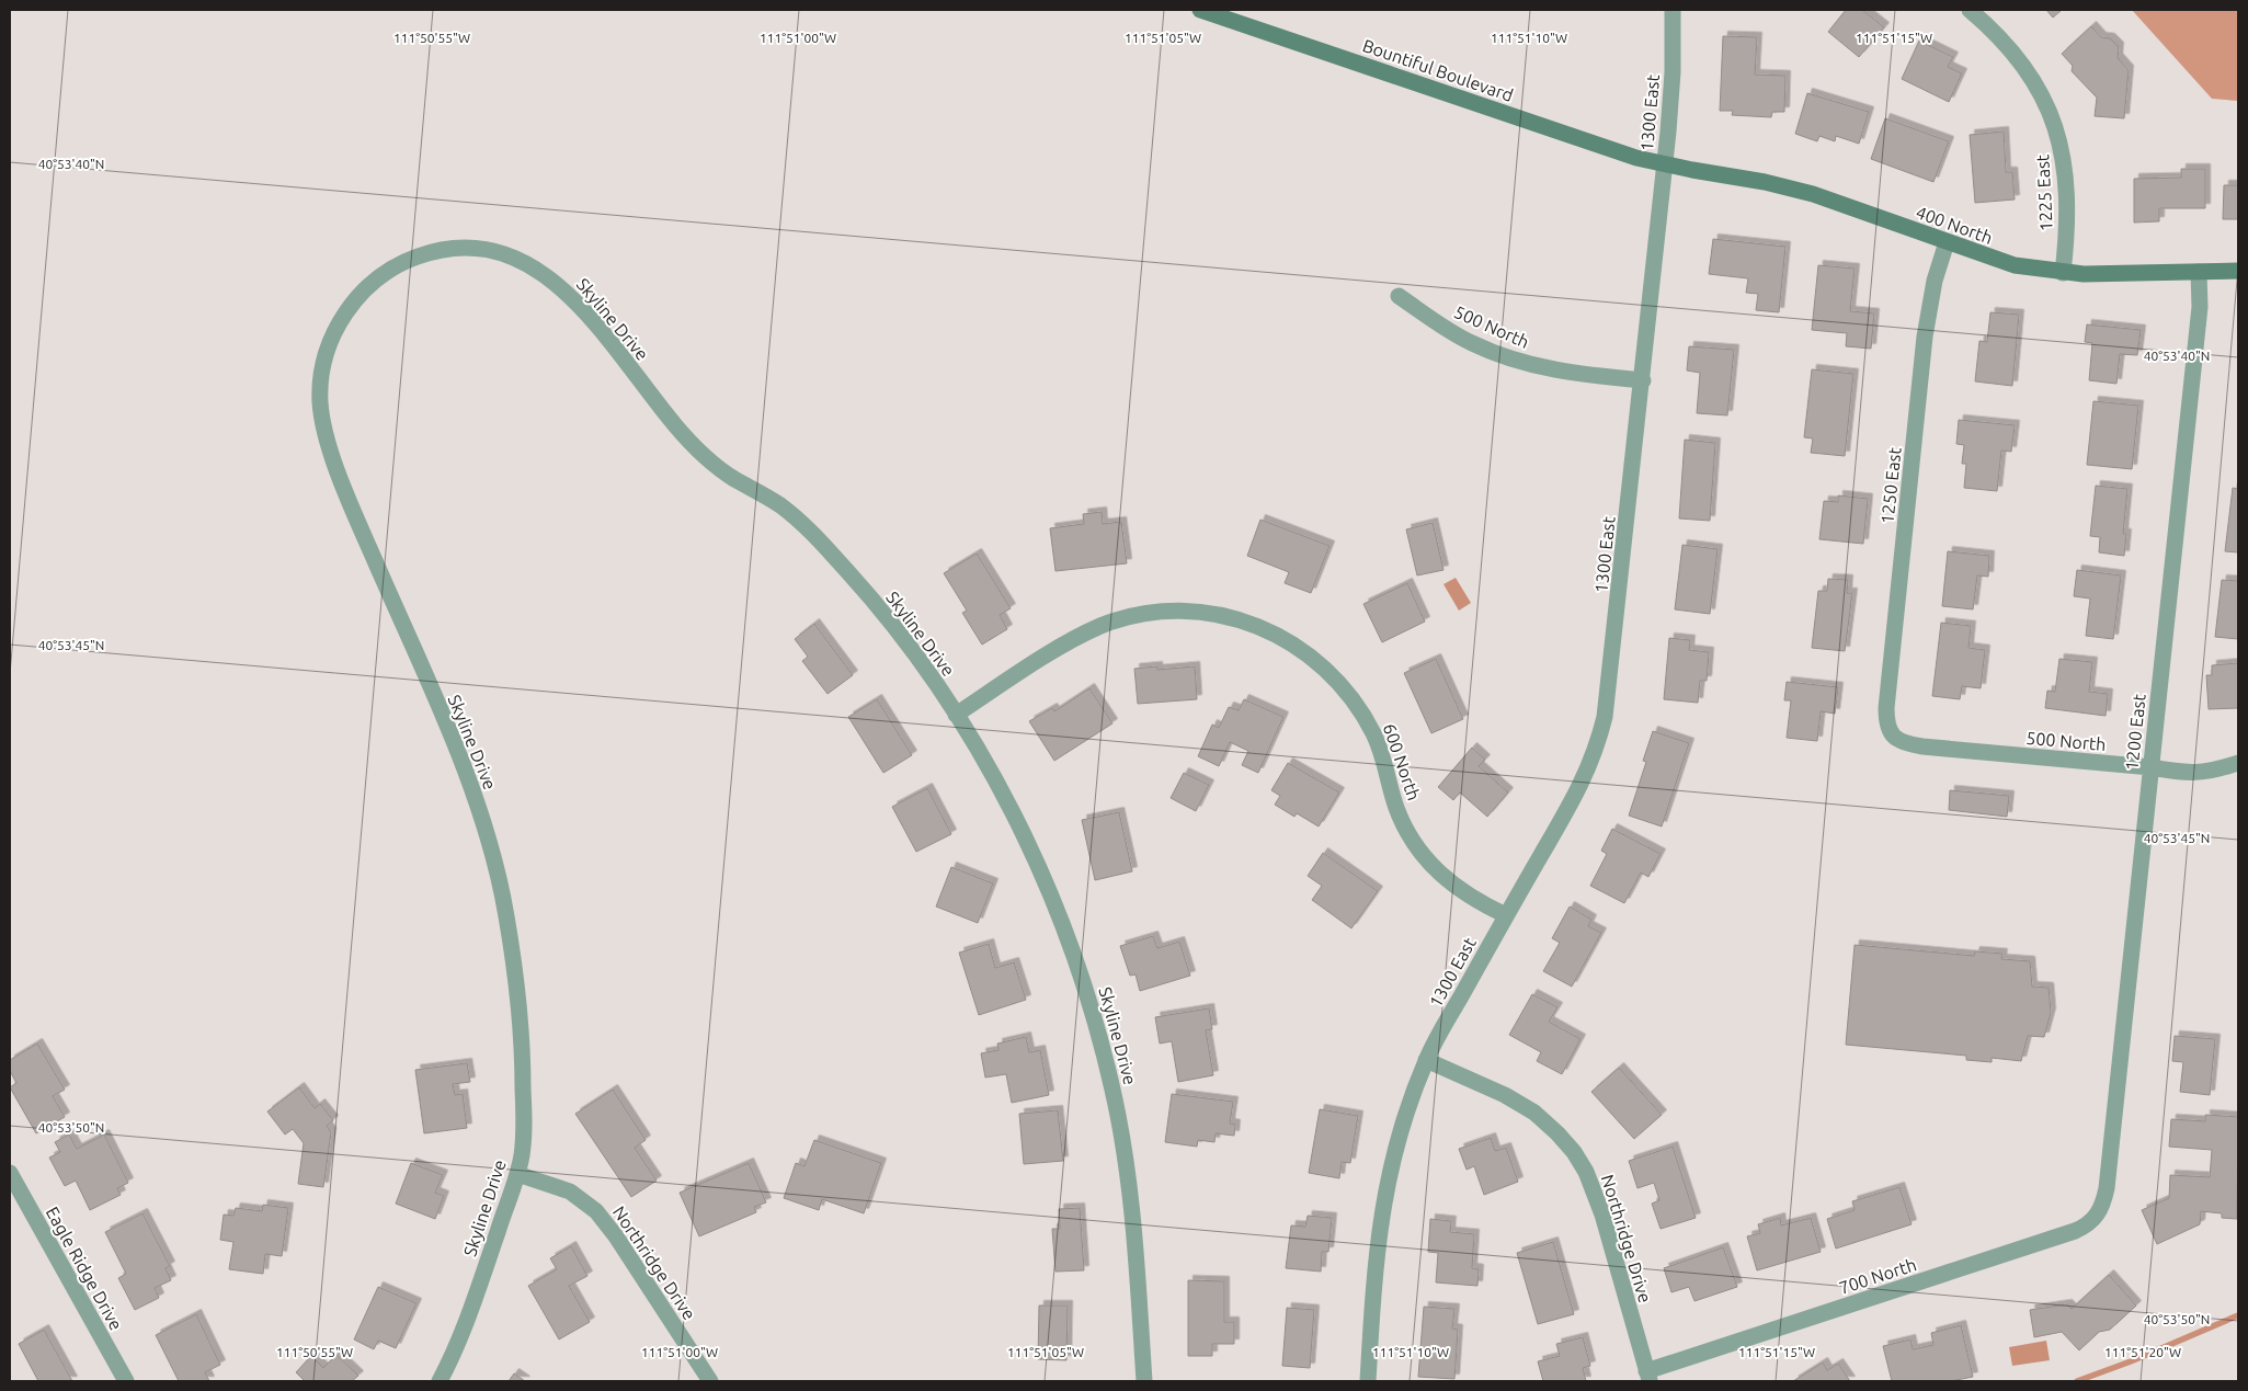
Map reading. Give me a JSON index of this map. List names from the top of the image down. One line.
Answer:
{"streets":{"main road":["Bountiful Boulevard","400 North"],"street":["1300 East","1225 East","Skyline Drive","500 North","1250 East","1200 East","600 North","Northridge Drive","Eagle Ridge Drive","700 North"]},"crossings":[["Bountiful Boulevard","1300 East"],["Bountiful Boulevard","400 North"],["1300 East","400 North"],["1300 East","500 North"],["1300 East","600 North"],["1300 East","Northridge Drive"],["1225 East","400 North"],["400 North","1250 East"],["400 North","1200 East"],["Skyline Drive","600 North"],["Skyline Drive","Northridge Drive"],["500 North","1250 East"],["500 North","1200 East"],["1200 East","700 North"],["Northridge Drive","700 North"]],"coordinates":["111°50'55\"W","111°51'00\"W","111°51'05\"W","111°51'10\"W","111°51'15\"W","40°53'40\"N","40°53'45\"N","40°53'50\"N","111°51'20\"W"]}
